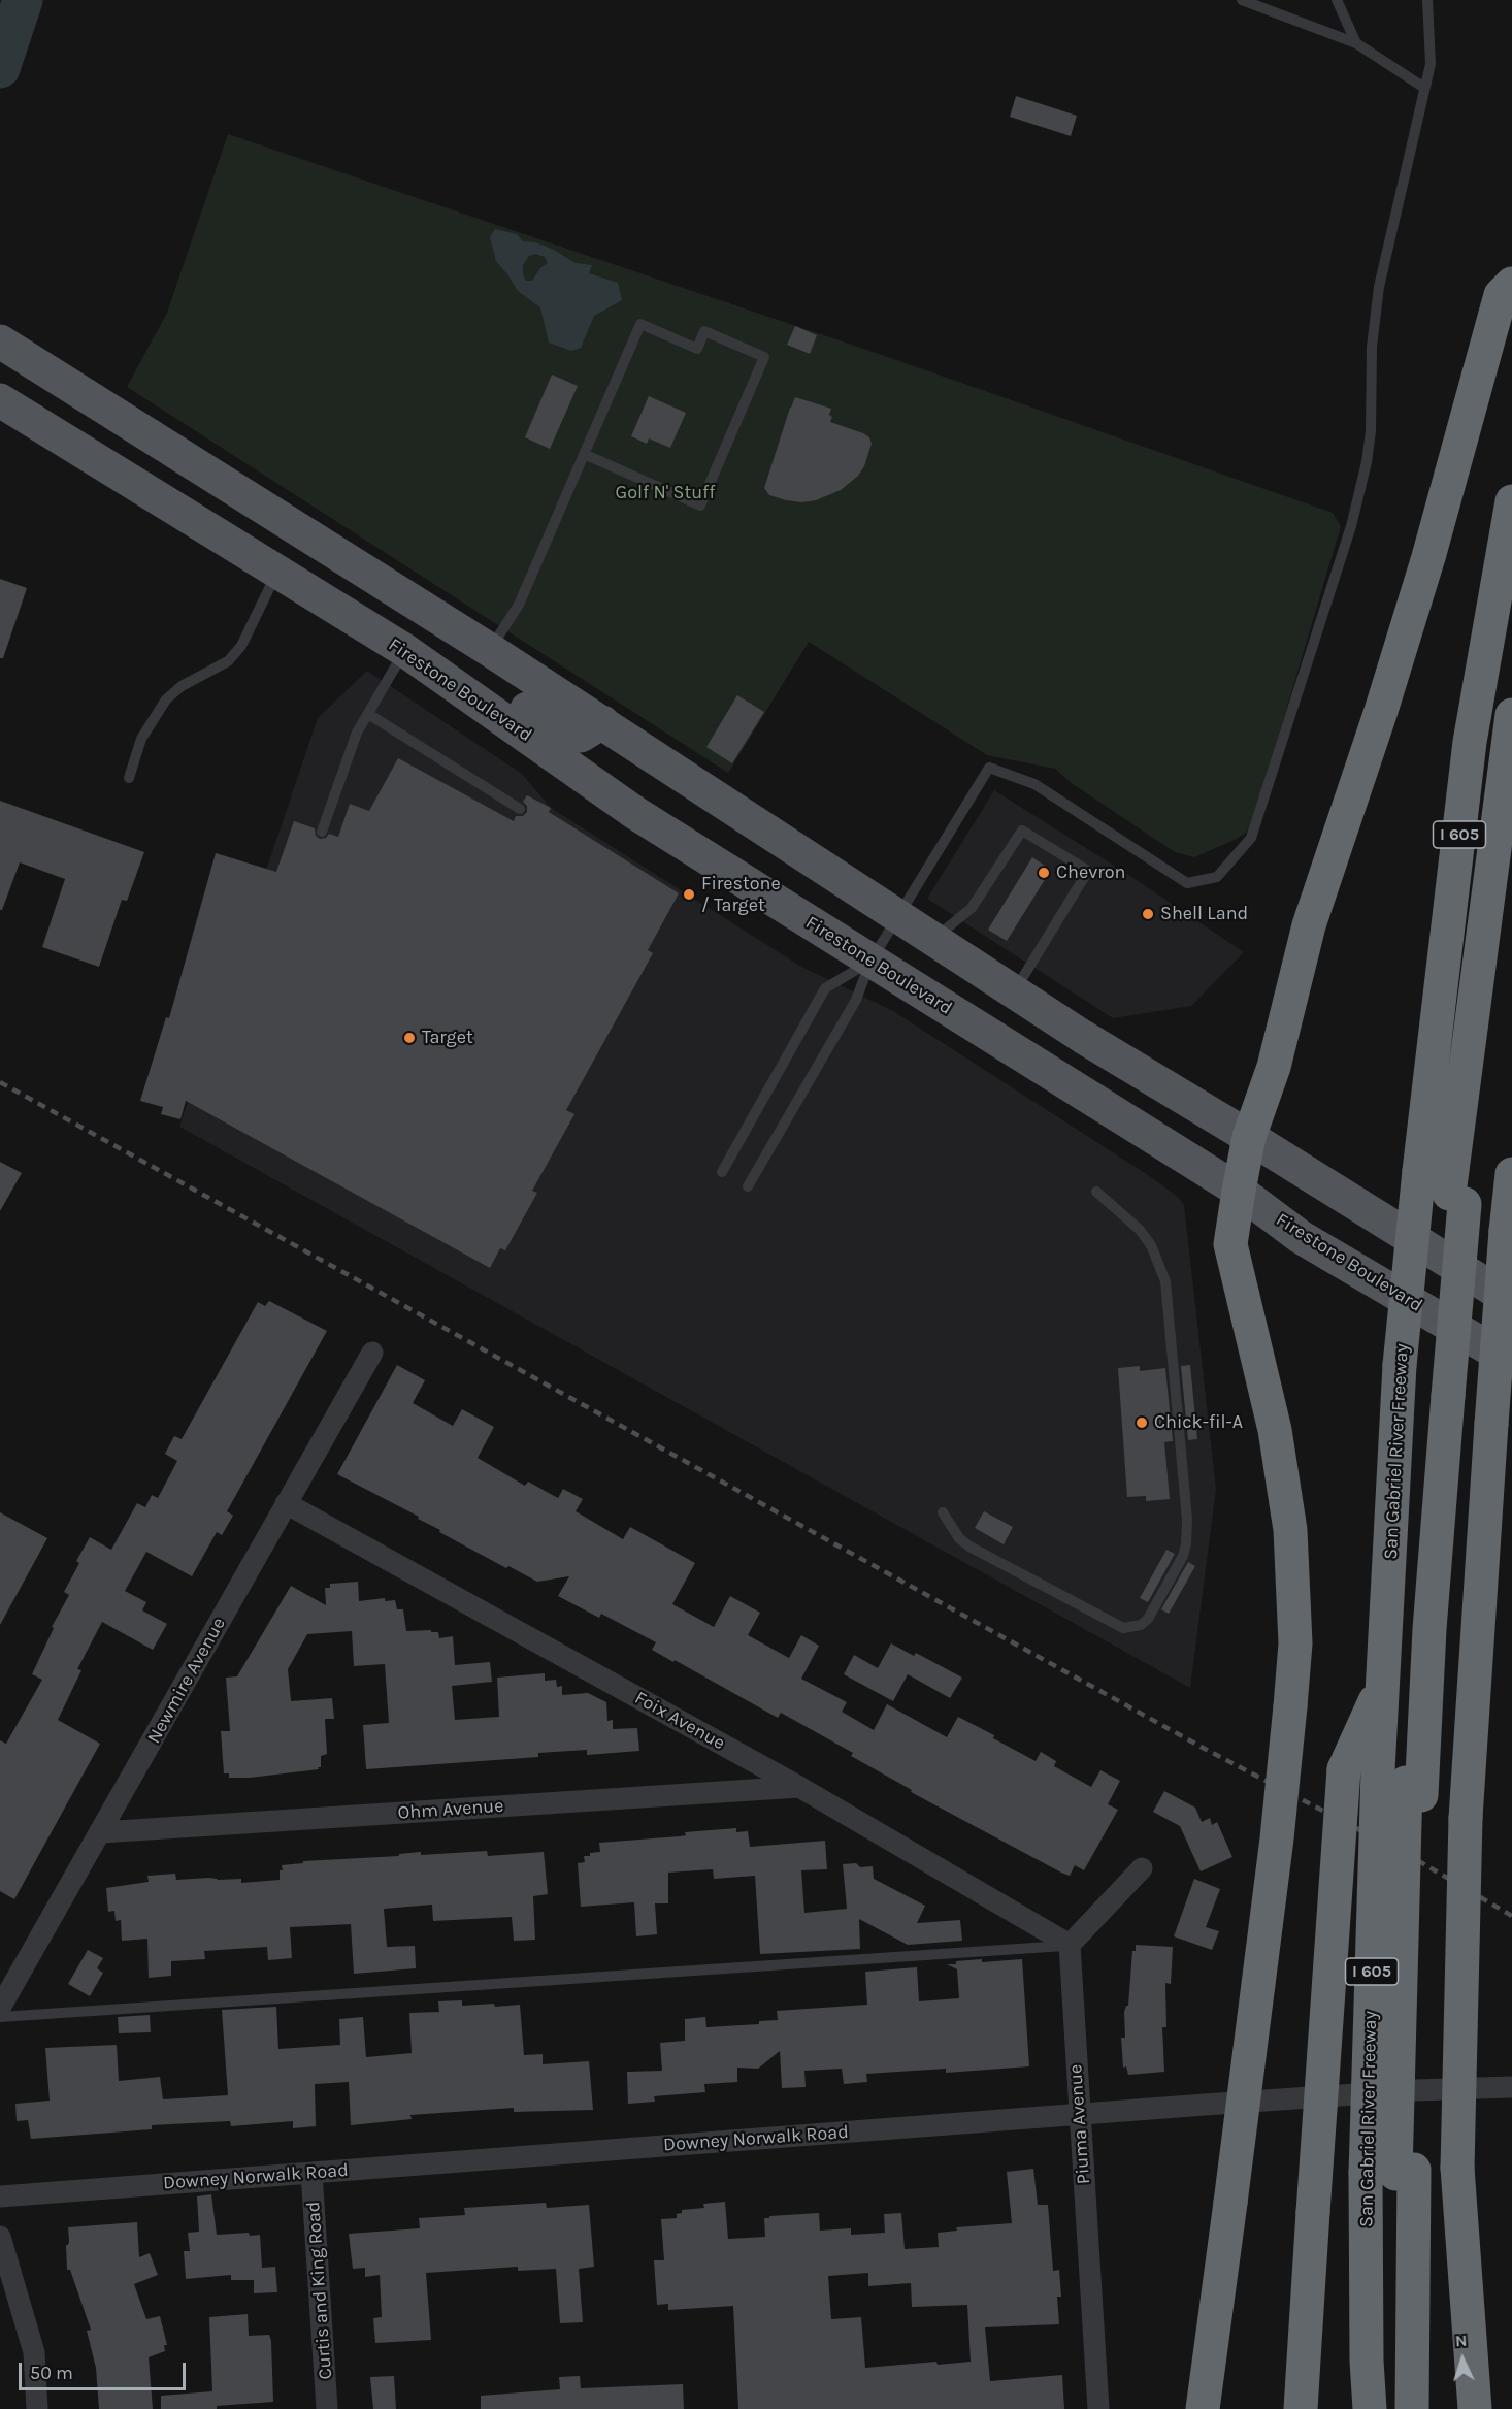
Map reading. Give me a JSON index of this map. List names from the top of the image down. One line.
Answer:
{"streets":{"highway":["I 605","San Gabriel River Freeway"],"main road":["Firestone Boulevard"],"street":["Newmire Avenue","Foix Avenue","Ohm Avenue","Piuma Avenue","Downey Norwalk Road","Curtis and King Road"]},"crossings":[["Newmire Avenue","Foix Avenue"],["Newmire Avenue","Ohm Avenue"],["Foix Avenue","Ohm Avenue"],["Foix Avenue","Piuma Avenue"],["Piuma Avenue","Downey Norwalk Road"],["Downey Norwalk Road","Curtis and King Road"]],"parks":["Golf N' Stuff"],"places":["Chevron","Firestone / Target","Shell Land","Target","Chick-fil-A"],"scale_bar":"50 m","north":"top"}
